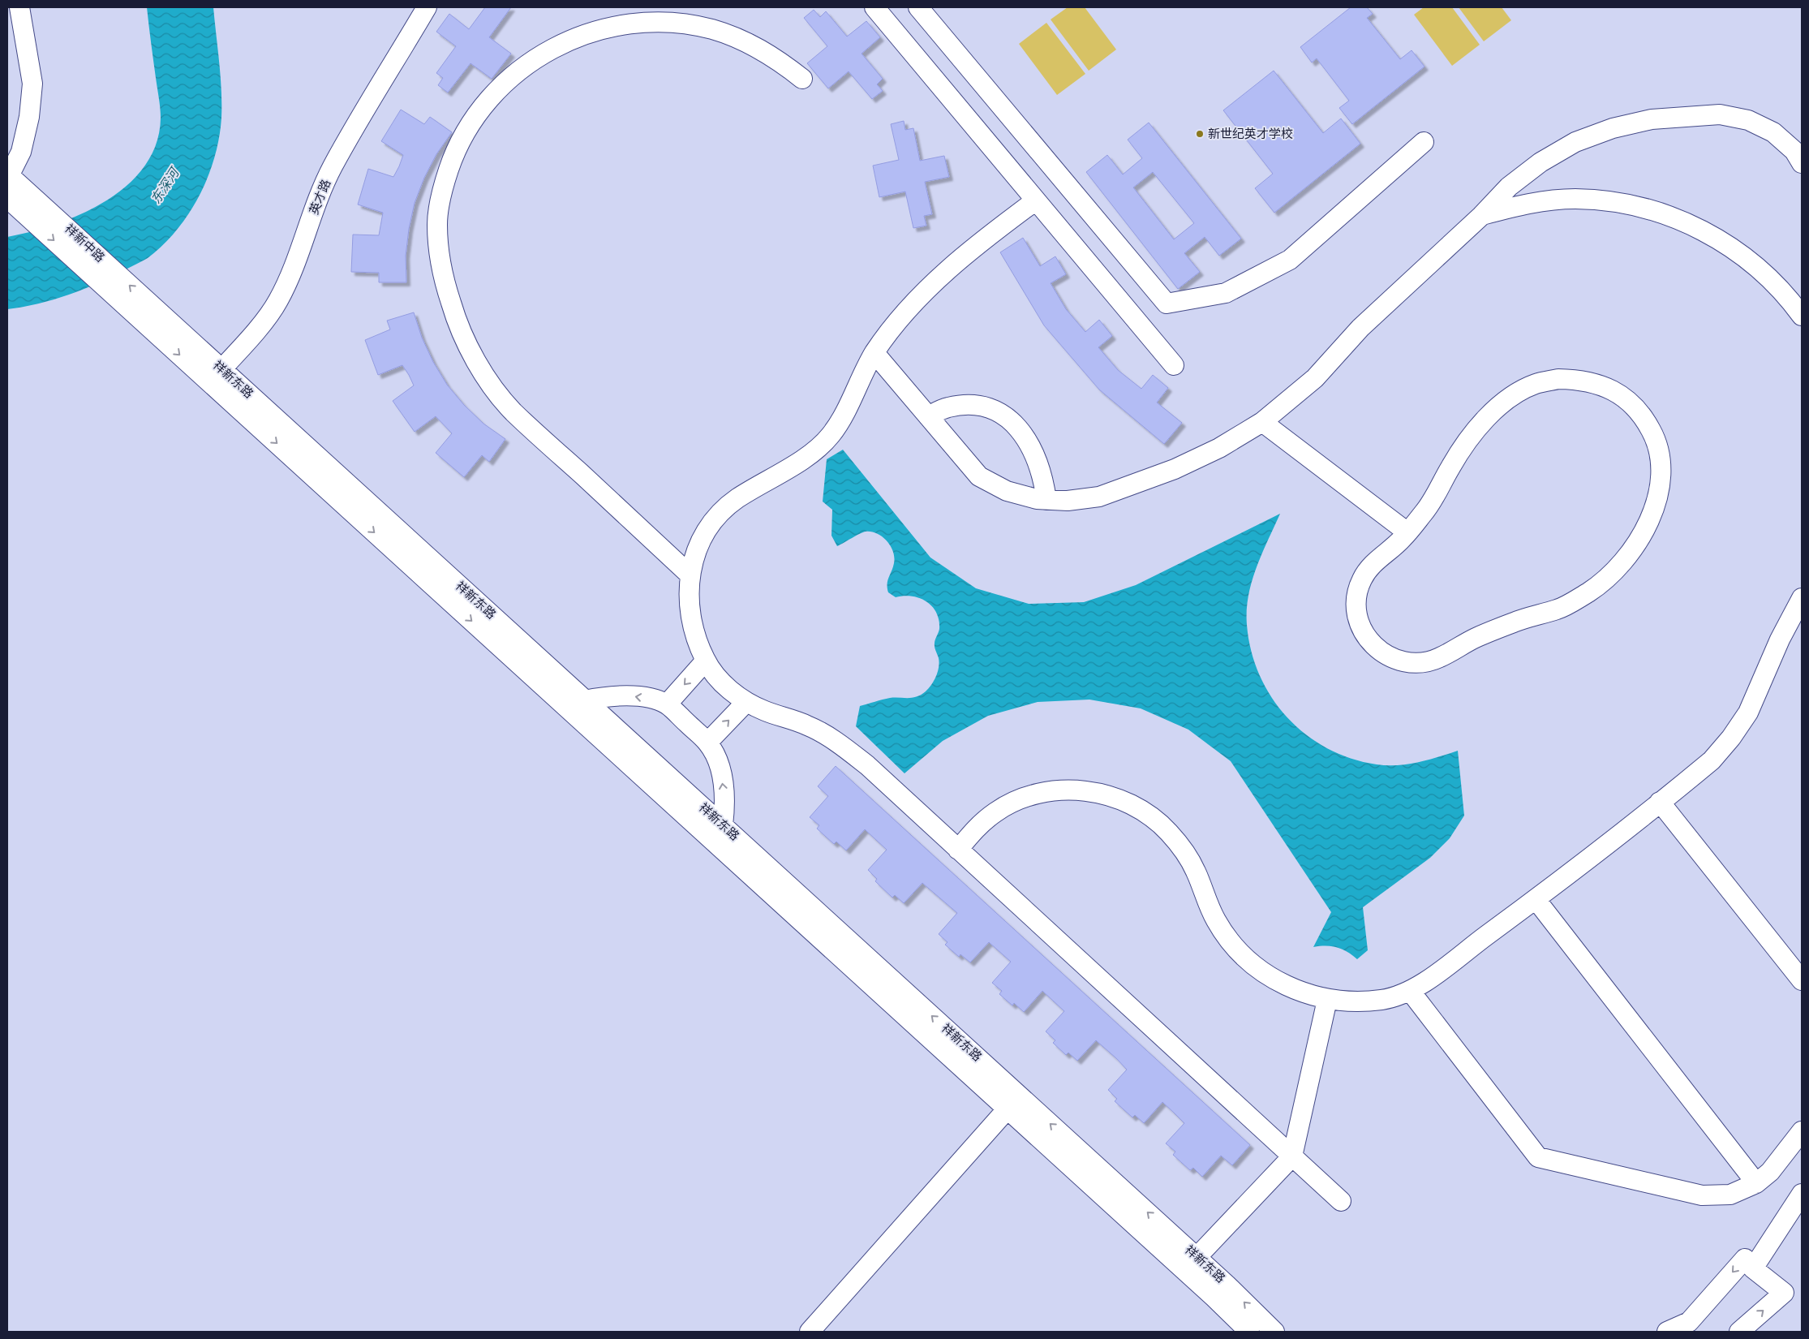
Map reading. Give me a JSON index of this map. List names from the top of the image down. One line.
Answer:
{"streets":{"street":["英才路","祥新中路","祥新东路"]},"crossings":[["英才路","祥新东路"],["祥新中路","祥新东路"]],"water":["东深河"],"places":["新世纪英才学校"]}
